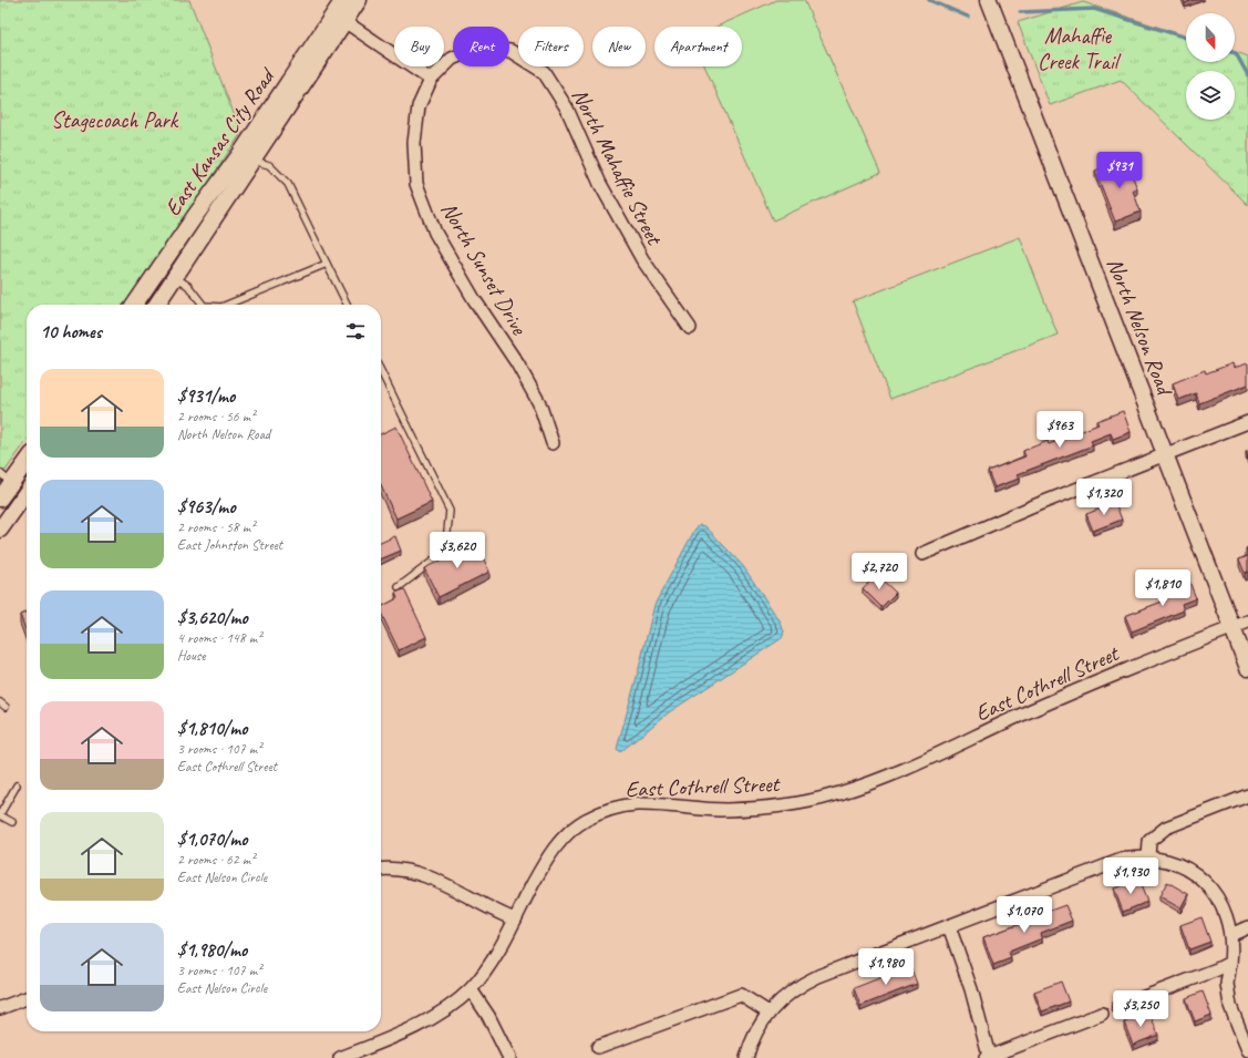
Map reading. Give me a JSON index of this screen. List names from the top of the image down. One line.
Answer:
{"streets":{"street":["East Kansas City Road","North Mahaffie Street","North Sunset Drive","North Nelson Road","East Cothrell Street"]},"crossings":[["North Mahaffie Street","North Sunset Drive"],["North Nelson Road","East Cothrell Street"]],"parks":["Mahaffie Creek Trail","Stagecoach Park"],"north":"bottom","page":{"chip":["Buy","Rent","Filters","New","Apartment"],"price":["$931","$963","$1,320","$3,620","$2,720","$1,810","$1,930","$1,070","$1,980","$3,250"],"heading":"10 homes","list":[{"name":"$931/mo","note":"2 rooms · 56 m² · North Nelson Road"},{"name":"$963/mo","note":"2 rooms · 58 m² · East Johnston Street"},{"name":"$3,620/mo","note":"4 rooms · 148 m² · House"},{"name":"$1,810/mo","note":"3 rooms · 107 m² · East Cothrell Street"},{"name":"$1,070/mo","note":"2 rooms · 62 m² · East Nelson Circle"},{"name":"$1,980/mo","note":"3 rooms · 107 m² · East Nelson Circle"}]}}
